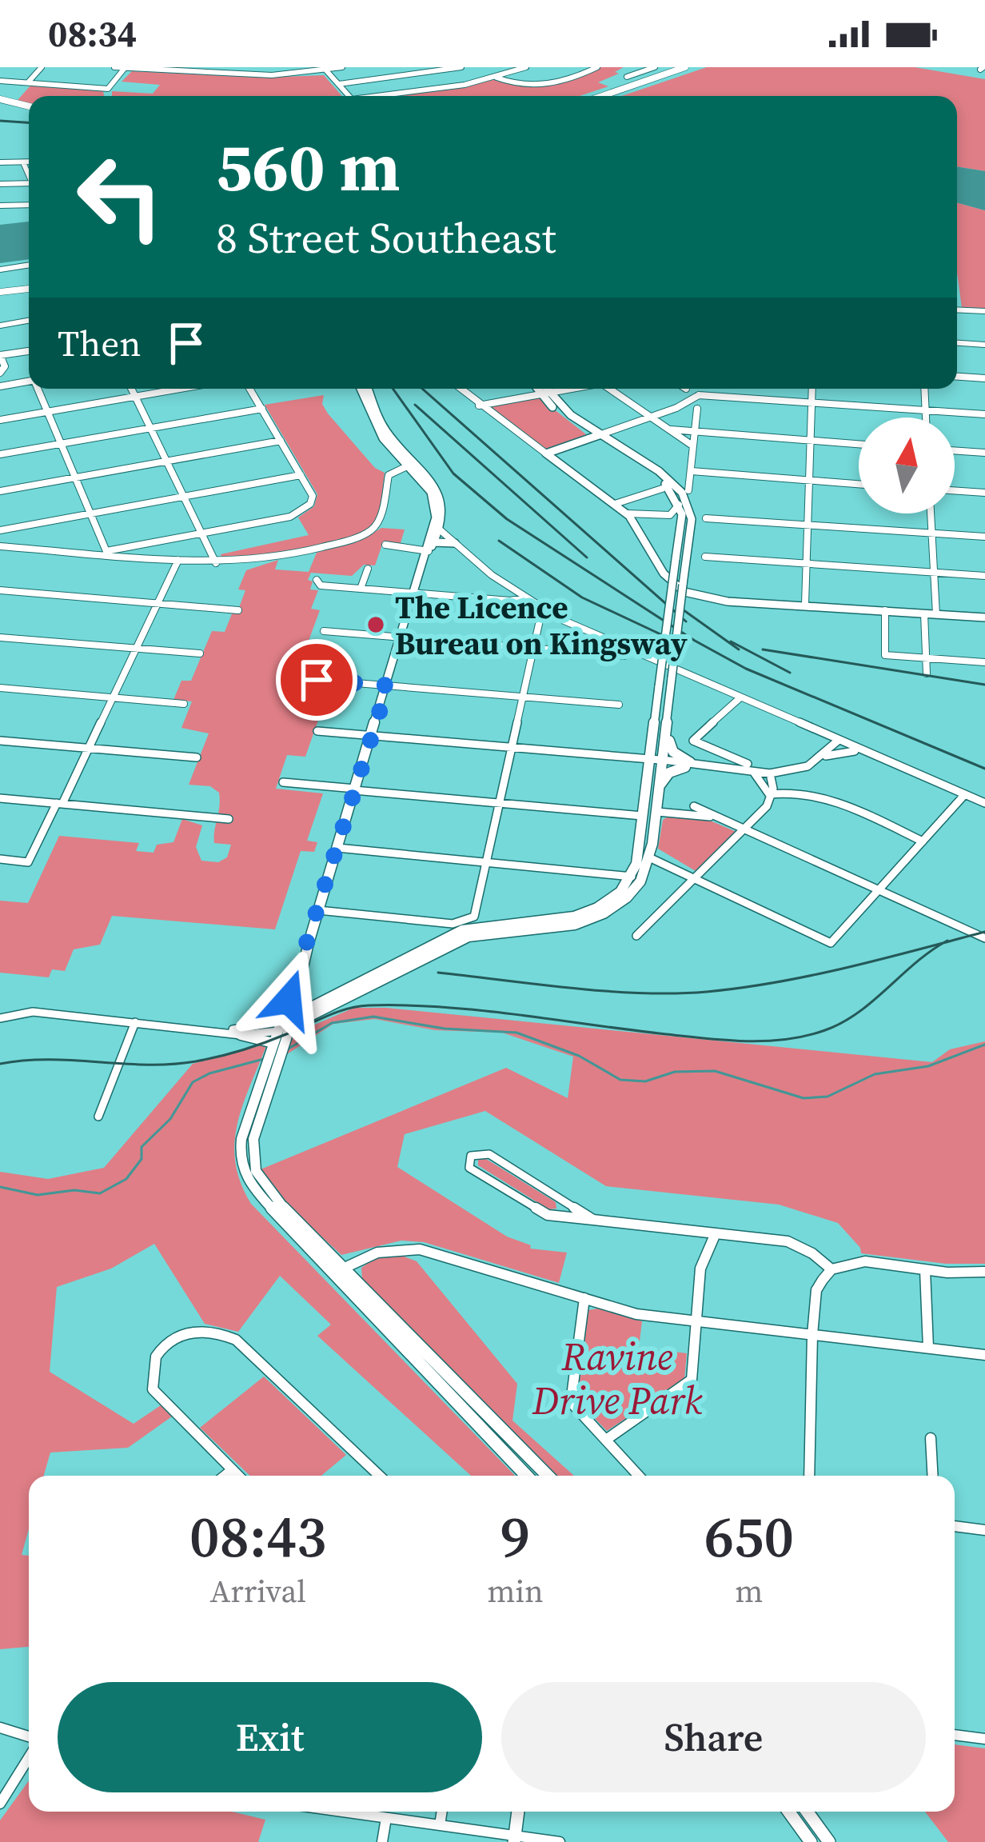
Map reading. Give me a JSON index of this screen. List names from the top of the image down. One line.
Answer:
{"parks":["Ravine Drive Park"],"places":["The Licence Bureau on Kingsway"],"north":"top","page":{"status":"08:34","turn":["560 m","8 Street Southeast"],"then":"Then","eta":["08:43","Arrival","9","min","650","m"],"buttons":["Exit","Share"]}}
